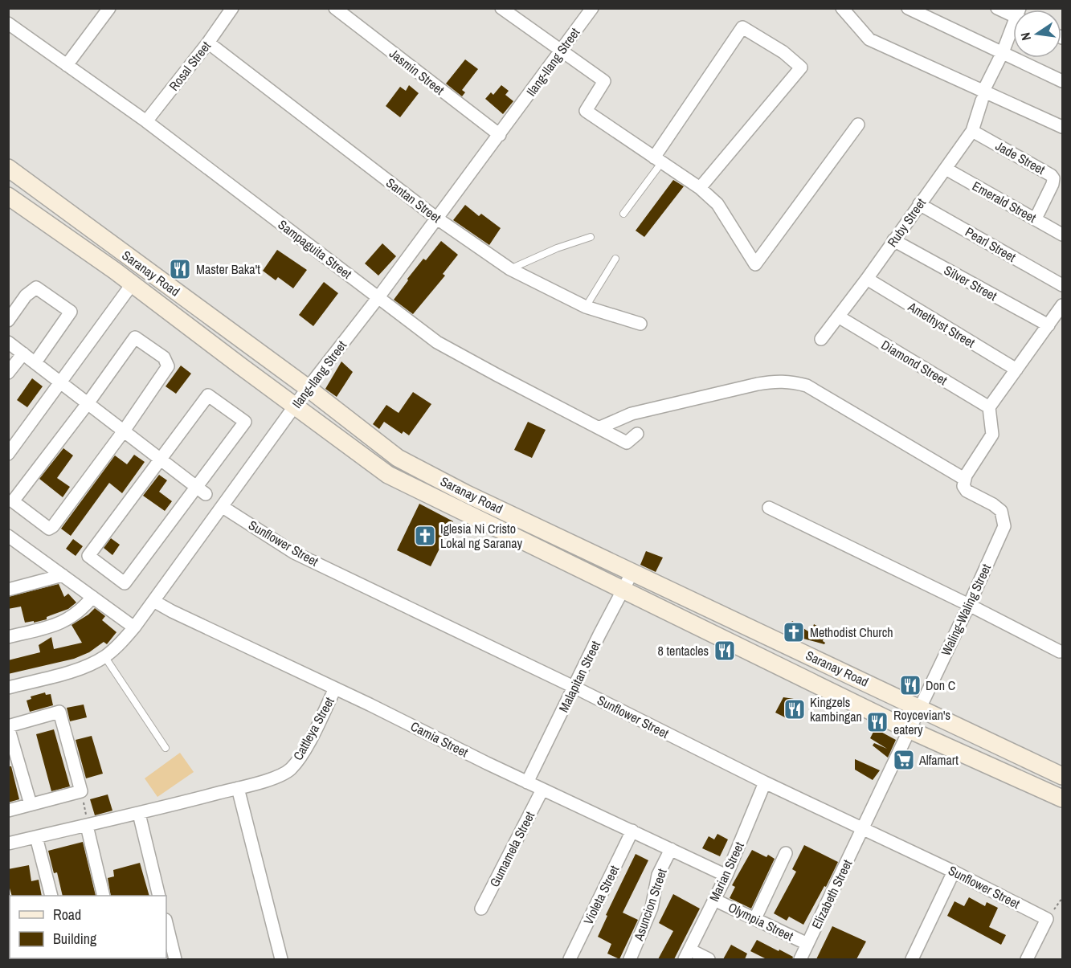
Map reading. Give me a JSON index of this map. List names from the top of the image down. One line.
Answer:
{"streets":{"street":["Ilang-Ilang Street","Rosal Street","Jasmin Street","Jade Street","Santan Street","Emerald Street","Ruby Street","Pearl Street","Sampaguita Street","Saranay Road","Silver Street","Amethyst Street","Diamond Street","Sunflower Street","Waling-Waling Street","Malapitan Street","Cattleya Street","Camia Street","Gumamela Street","Marian Street","Elizabeth Street","Violeta Street","Asuncion Street","Olympia Street"]},"crossings":[["Ilang-Ilang Street","Jasmin Street"],["Ilang-Ilang Street","Santan Street"],["Ilang-Ilang Street","Sampaguita Street"],["Ilang-Ilang Street","Saranay Road"],["Ilang-Ilang Street","Sunflower Street"],["Ilang-Ilang Street","Camia Street"],["Rosal Street","Santan Street"],["Rosal Street","Sampaguita Street"],["Jade Street","Emerald Street"],["Jade Street","Ruby Street"],["Emerald Street","Ruby Street"],["Ruby Street","Pearl Street"],["Ruby Street","Silver Street"],["Ruby Street","Amethyst Street"],["Ruby Street","Diamond Street"],["Saranay Road","Waling-Waling Street"],["Saranay Road","Malapitan Street"],["Sunflower Street","Waling-Waling Street"],["Sunflower Street","Malapitan Street"],["Sunflower Street","Marian Street"],["Sunflower Street","Elizabeth Street"],["Waling-Waling Street","Elizabeth Street"],["Malapitan Street","Camia Street"],["Cattleya Street","Camia Street"],["Camia Street","Gumamela Street"],["Camia Street","Marian Street"],["Camia Street","Violeta Street"],["Camia Street","Asuncion Street"],["Marian Street","Olympia Street"],["Elizabeth Street","Olympia Street"]],"places":{"restaurant":["Master Baka't","8 tentacles","Don C","Kingzels kambingan","Roycevian's eatery"],"church":["Iglesia Ni Cristo Lokal ng Saranay","Methodist Church"],"supermarket":["Alfamart"]},"legend":["Road","Building"],"north":"left"}
